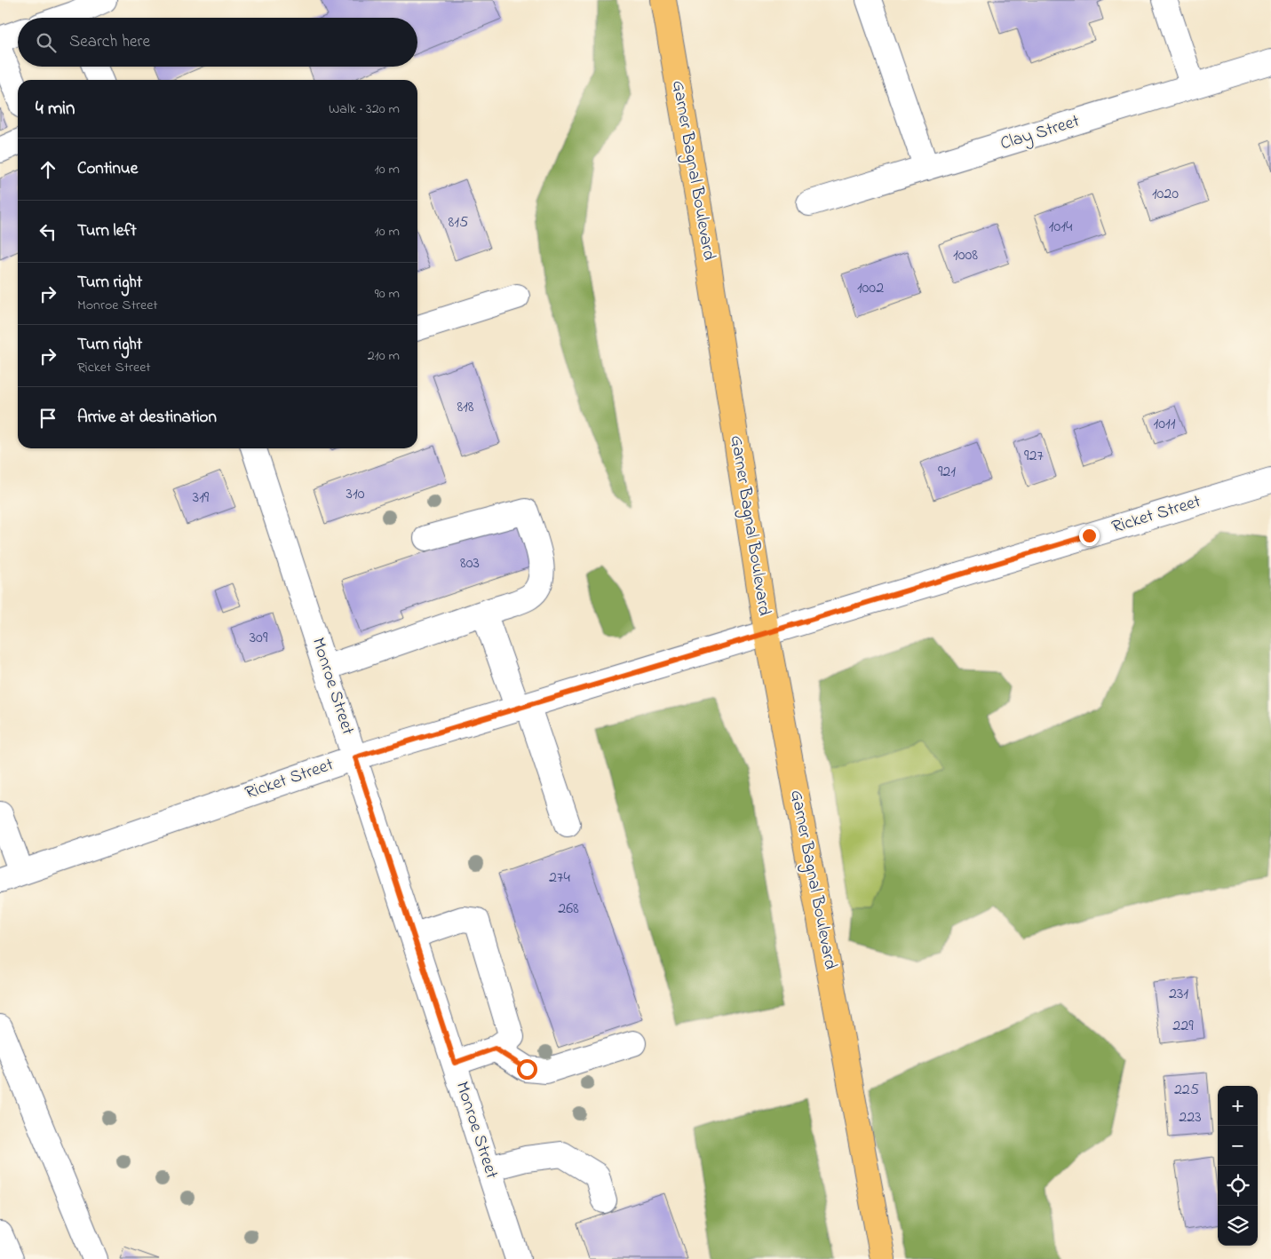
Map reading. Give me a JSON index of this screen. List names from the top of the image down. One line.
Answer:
{"streets":{"highway":["Garner Bagnal Boulevard"],"street":["Clay Street","Ricket Street","Monroe Street"]},"crossings":[["Garner Bagnal Boulevard","Ricket Street"],["Ricket Street","Monroe Street"]],"house_numbers":["1020","815","1014","1008","1002","818","1011","927","921","310","319","803","309","274","268","231","229","225","223"],"page":{"search":"Search here","heading":["4 min","Walk · 320 m"],"list":[["Continue","10 m"],["Turn left","10 m"],["Turn right","Monroe Street","90 m"],["Turn right","Ricket Street","210 m"],"Arrive at destination"],"map_buttons":["+","−"]}}
